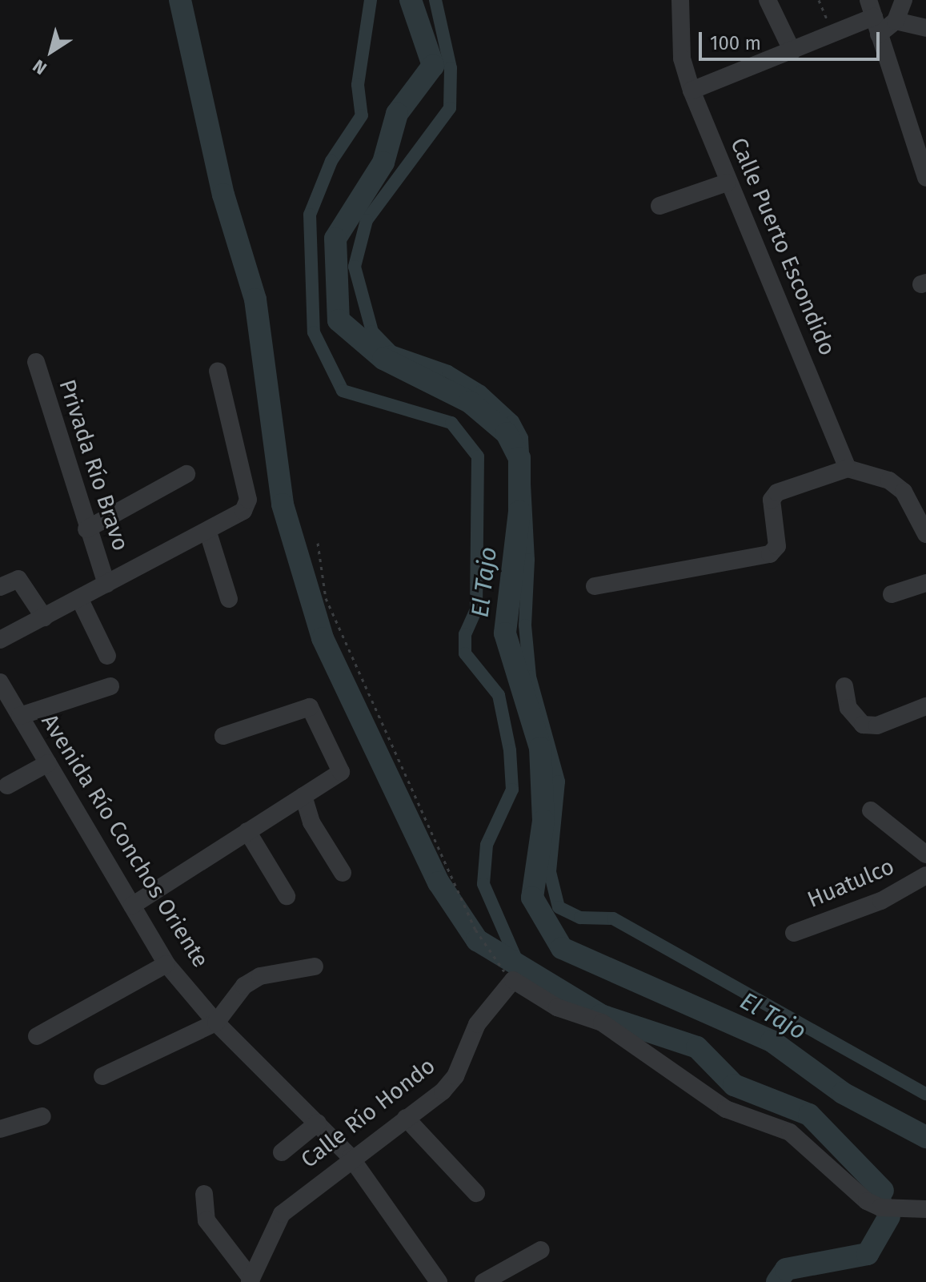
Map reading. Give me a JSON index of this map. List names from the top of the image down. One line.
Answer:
{"streets":{"street":["Calle Puerto Escondido","Privada Río Bravo","Avenida Río Conchos Oriente","Huatulco","Calle Río Hondo"]},"crossings":[["Avenida Río Conchos Oriente","Calle Río Hondo"]],"water":["El Tajo"],"scale_bar":"100 m","north":"bottom left"}
